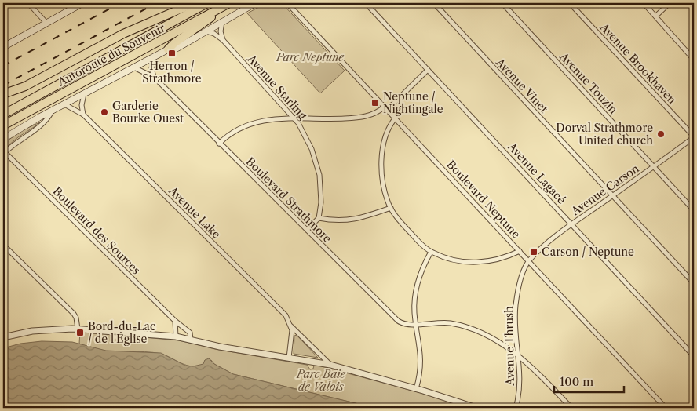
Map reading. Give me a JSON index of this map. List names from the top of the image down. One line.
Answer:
{"streets":{"highway":["Autoroute du Souvenir"],"street":["Avenue Brookhaven","Avenue Touzin","Avenue Vinet","Avenue Starling","Avenue Lagacé","Avenue Carson","Boulevard Neptune","Boulevard Strathmore","Avenue Lake","Boulevard des Sources","Avenue Thrush"]},"crossings":[["Avenue Brookhaven","Avenue Carson"],["Avenue Touzin","Avenue Carson"],["Avenue Vinet","Avenue Carson"],["Avenue Lagacé","Avenue Carson"],["Avenue Carson","Boulevard Neptune"],["Avenue Carson","Avenue Thrush"],["Boulevard Neptune","Avenue Thrush"],["Boulevard Strathmore","Avenue Thrush"]],"parks":["Parc Neptune","Parc Baie de Valois"],"places":{"transit":["Herron / Strathmore","Neptune / Nightingale","Carson / Neptune","Bord-du-Lac / de l'Église"],"other":["Garderie Bourke Ouest","Dorval Strathmore United church"]},"scale_bar":"100 m"}
